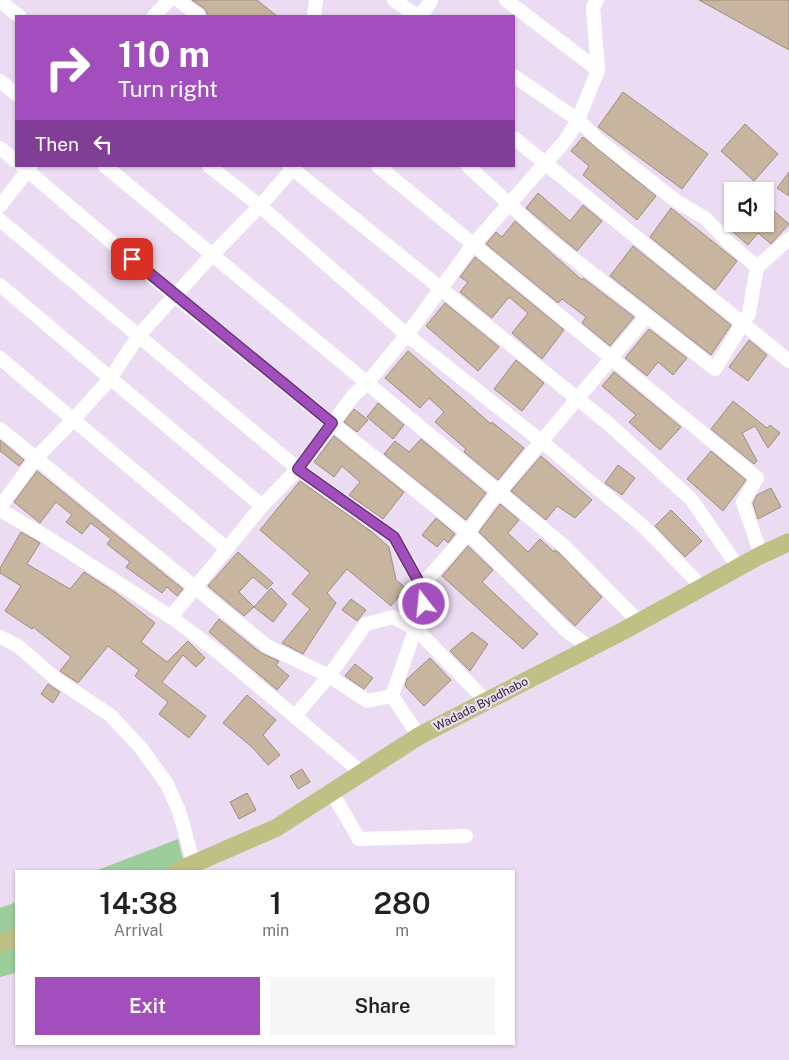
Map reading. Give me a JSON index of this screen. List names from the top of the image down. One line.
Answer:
{"streets":{"main road":["Wadada Byadhabo"]},"page":{"turn":["110 m","Turn right"],"then":"Then","eta":["14:38","Arrival","1","min","280","m"],"buttons":["Exit","Share"]}}
